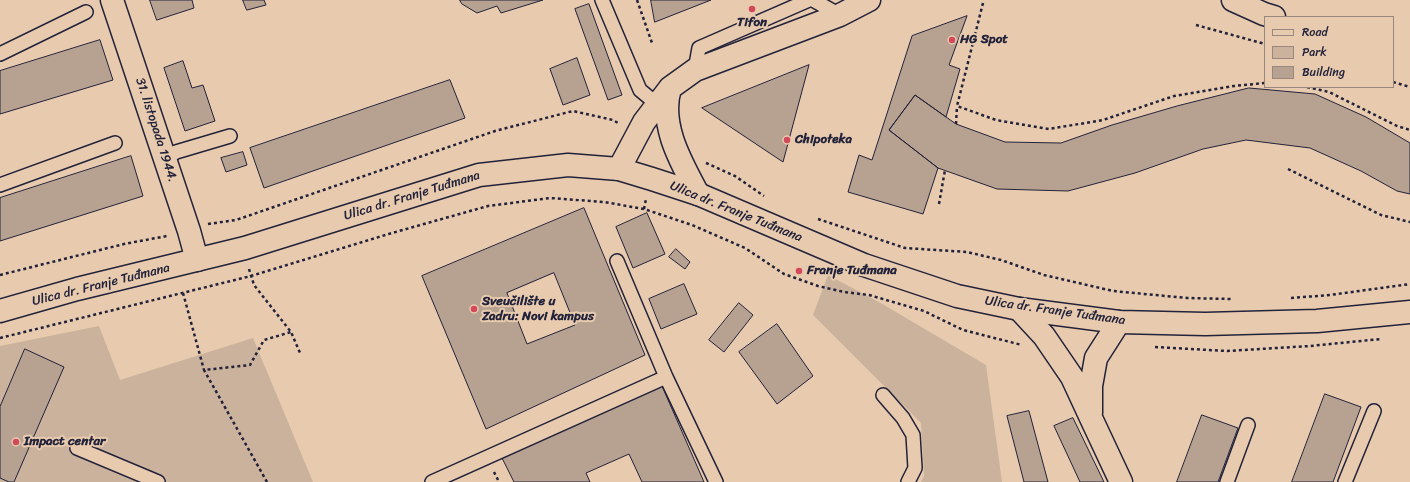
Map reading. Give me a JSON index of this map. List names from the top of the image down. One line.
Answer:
{"streets":{"main road":["31. listopada 1944.","Ulica dr. Franje Tuđmana"]},"crossings":[["31. listopada 1944.","Ulica dr. Franje Tuđmana"]],"places":["Tifon","HG Spot","Chipoteka","Franje Tuđmana","Sveučilište u Zadru: Novi kampus","Impact centar"],"legend":["Road","Park","Building"]}
